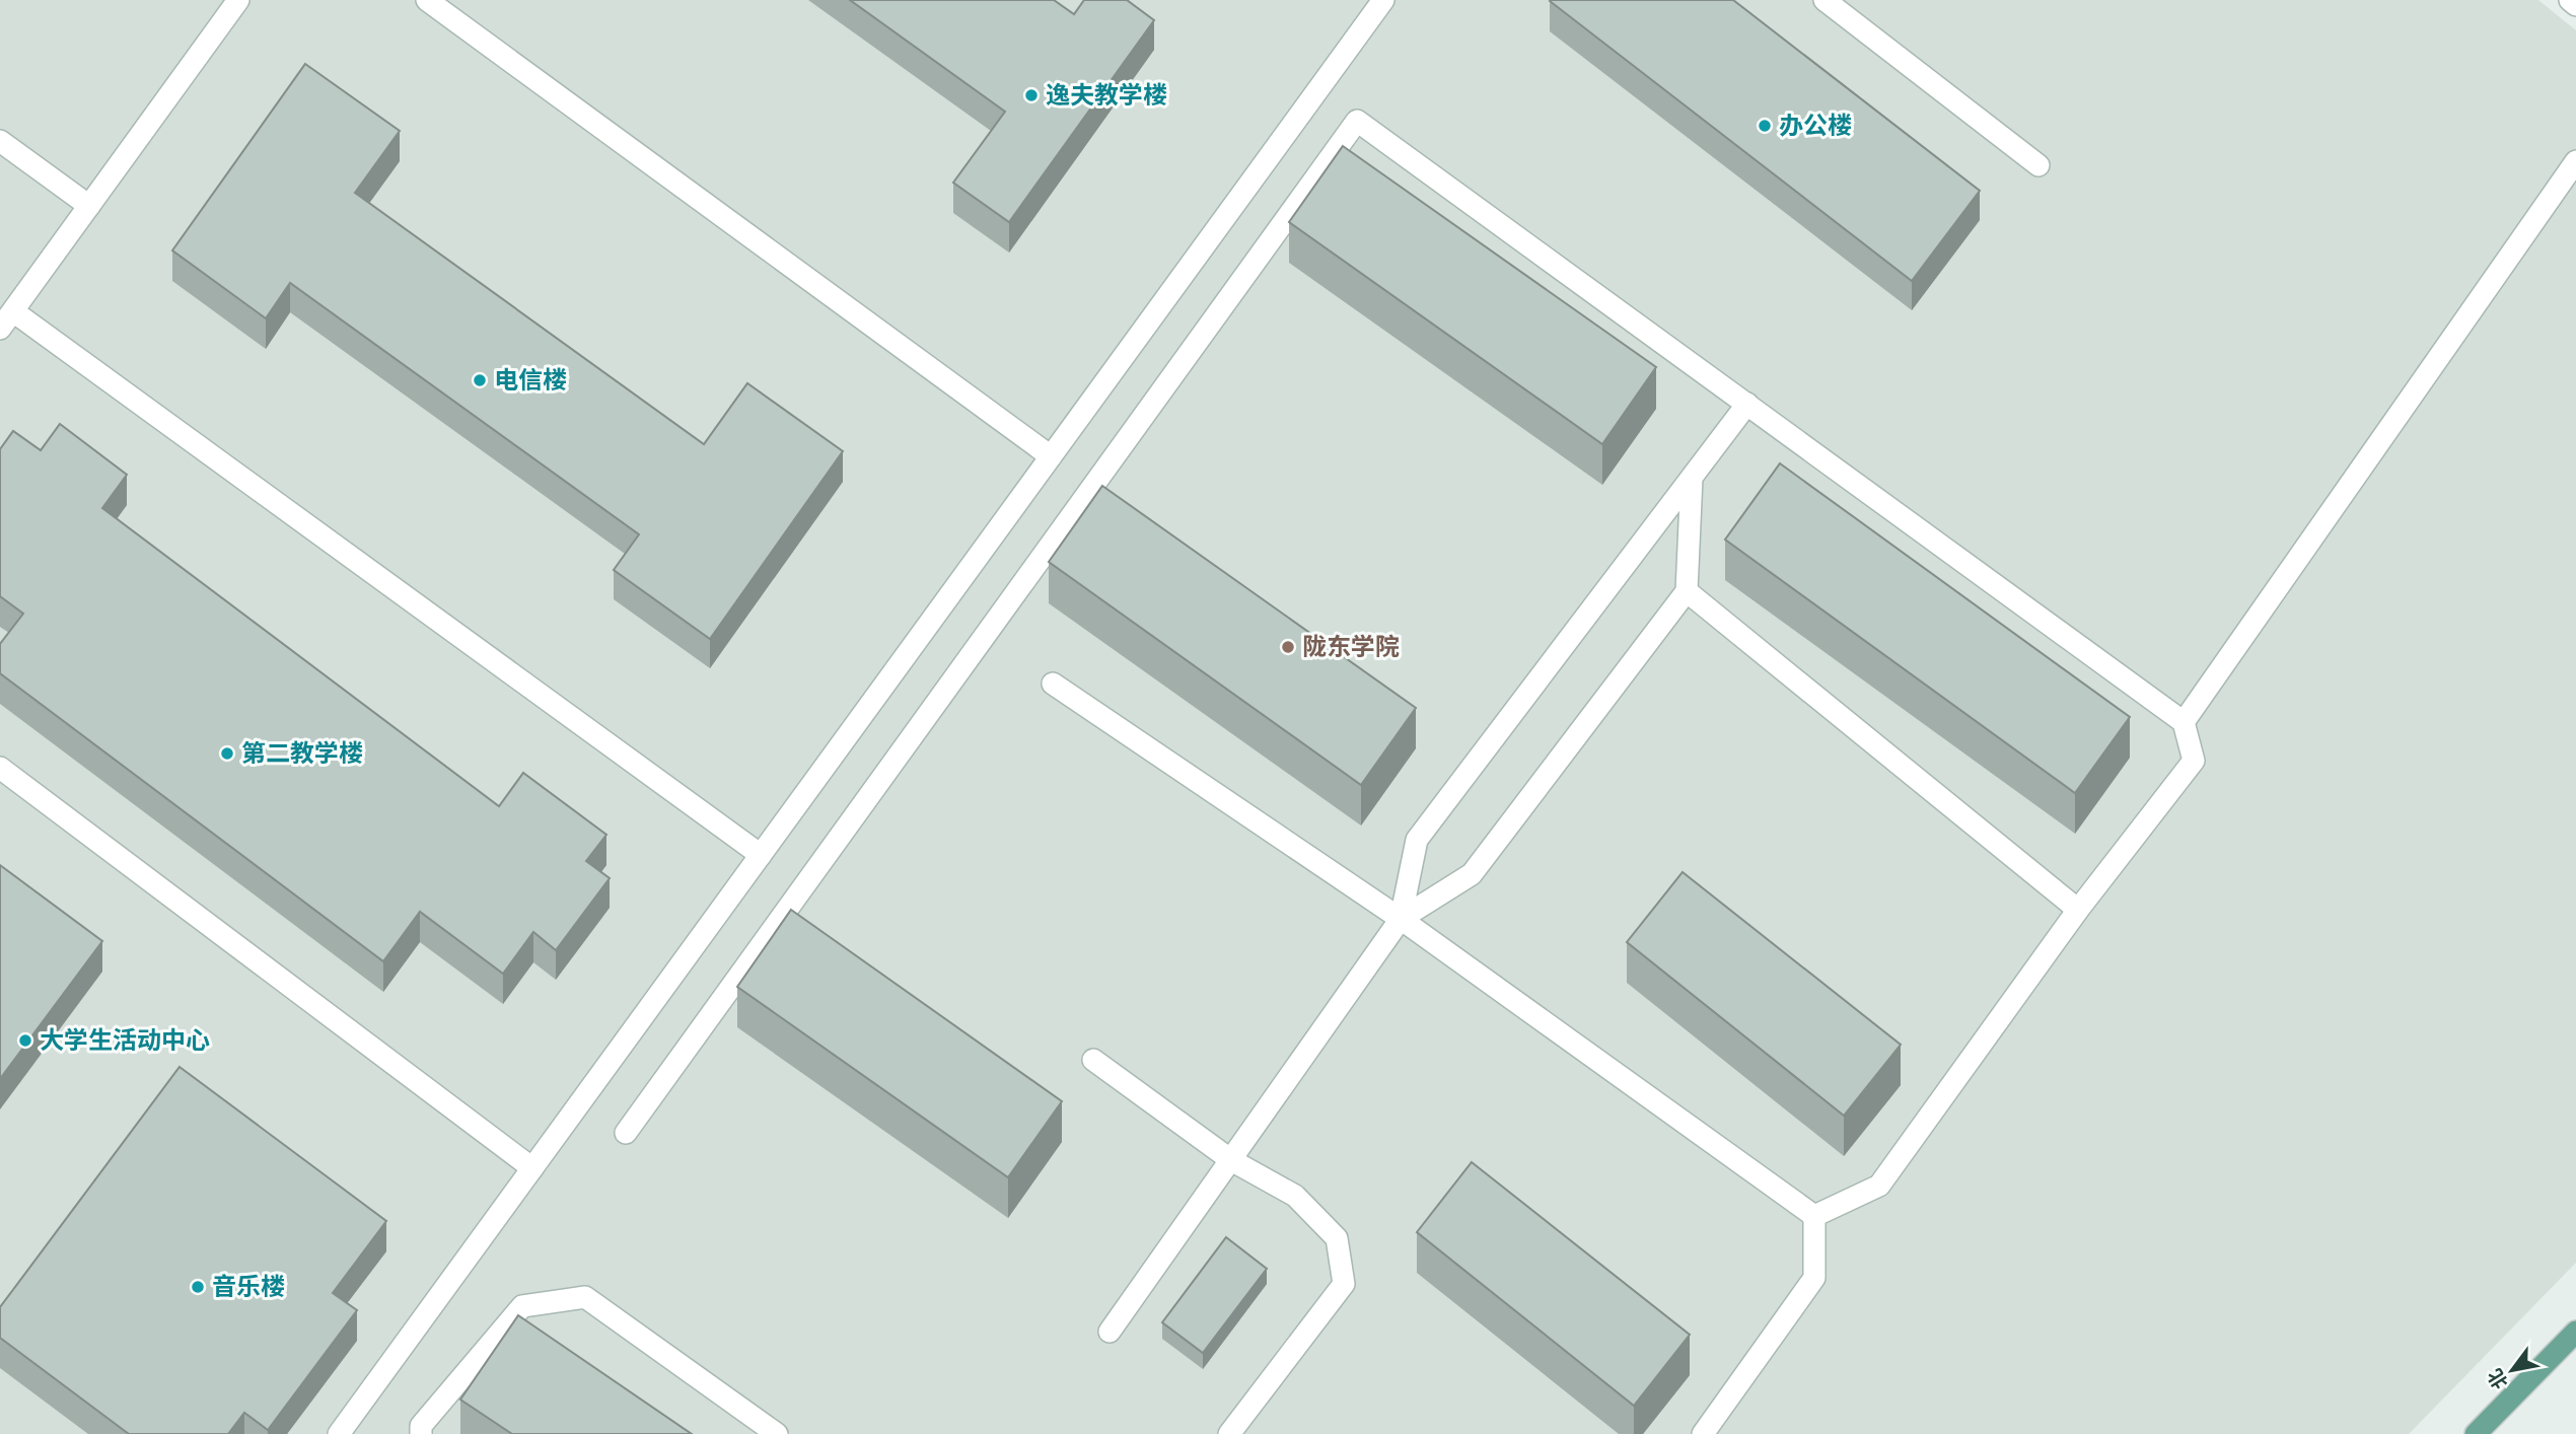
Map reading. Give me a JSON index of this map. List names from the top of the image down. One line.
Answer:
{"places":["逸夫教学楼","办公楼","电信楼","陇东学院","第二教学楼","大学生活动中心","音乐楼"],"north":"bottom left"}
